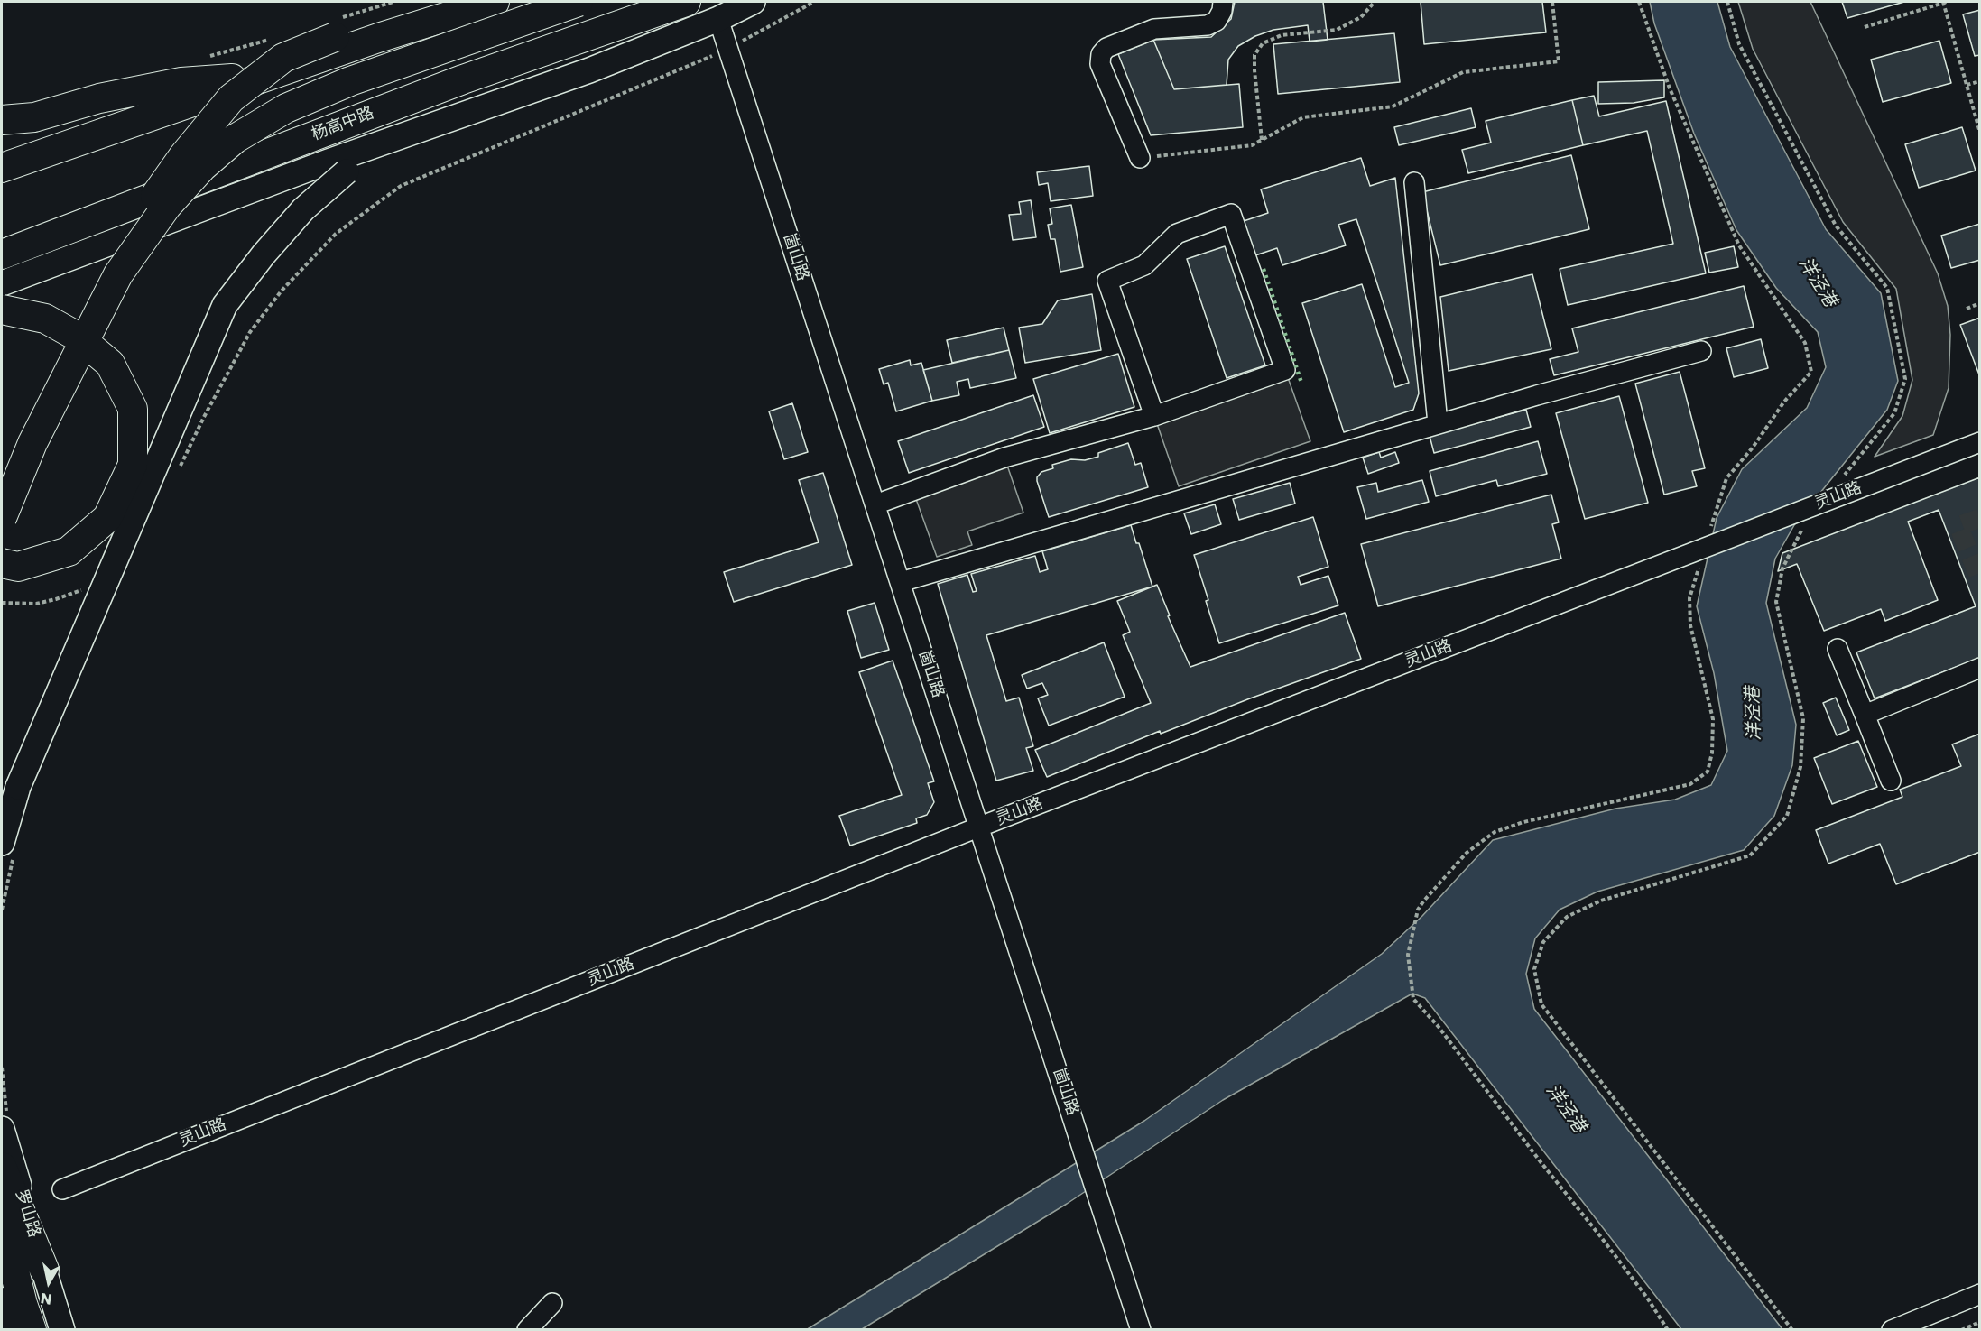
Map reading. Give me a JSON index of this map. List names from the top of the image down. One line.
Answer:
{"streets":{"highway":["杨高中路"],"main road":["罗山路"],"street":["崮山路","灵山路"]},"crossings":[["崮山路","灵山路"]],"water":["洋泾港"],"north":"bottom"}
